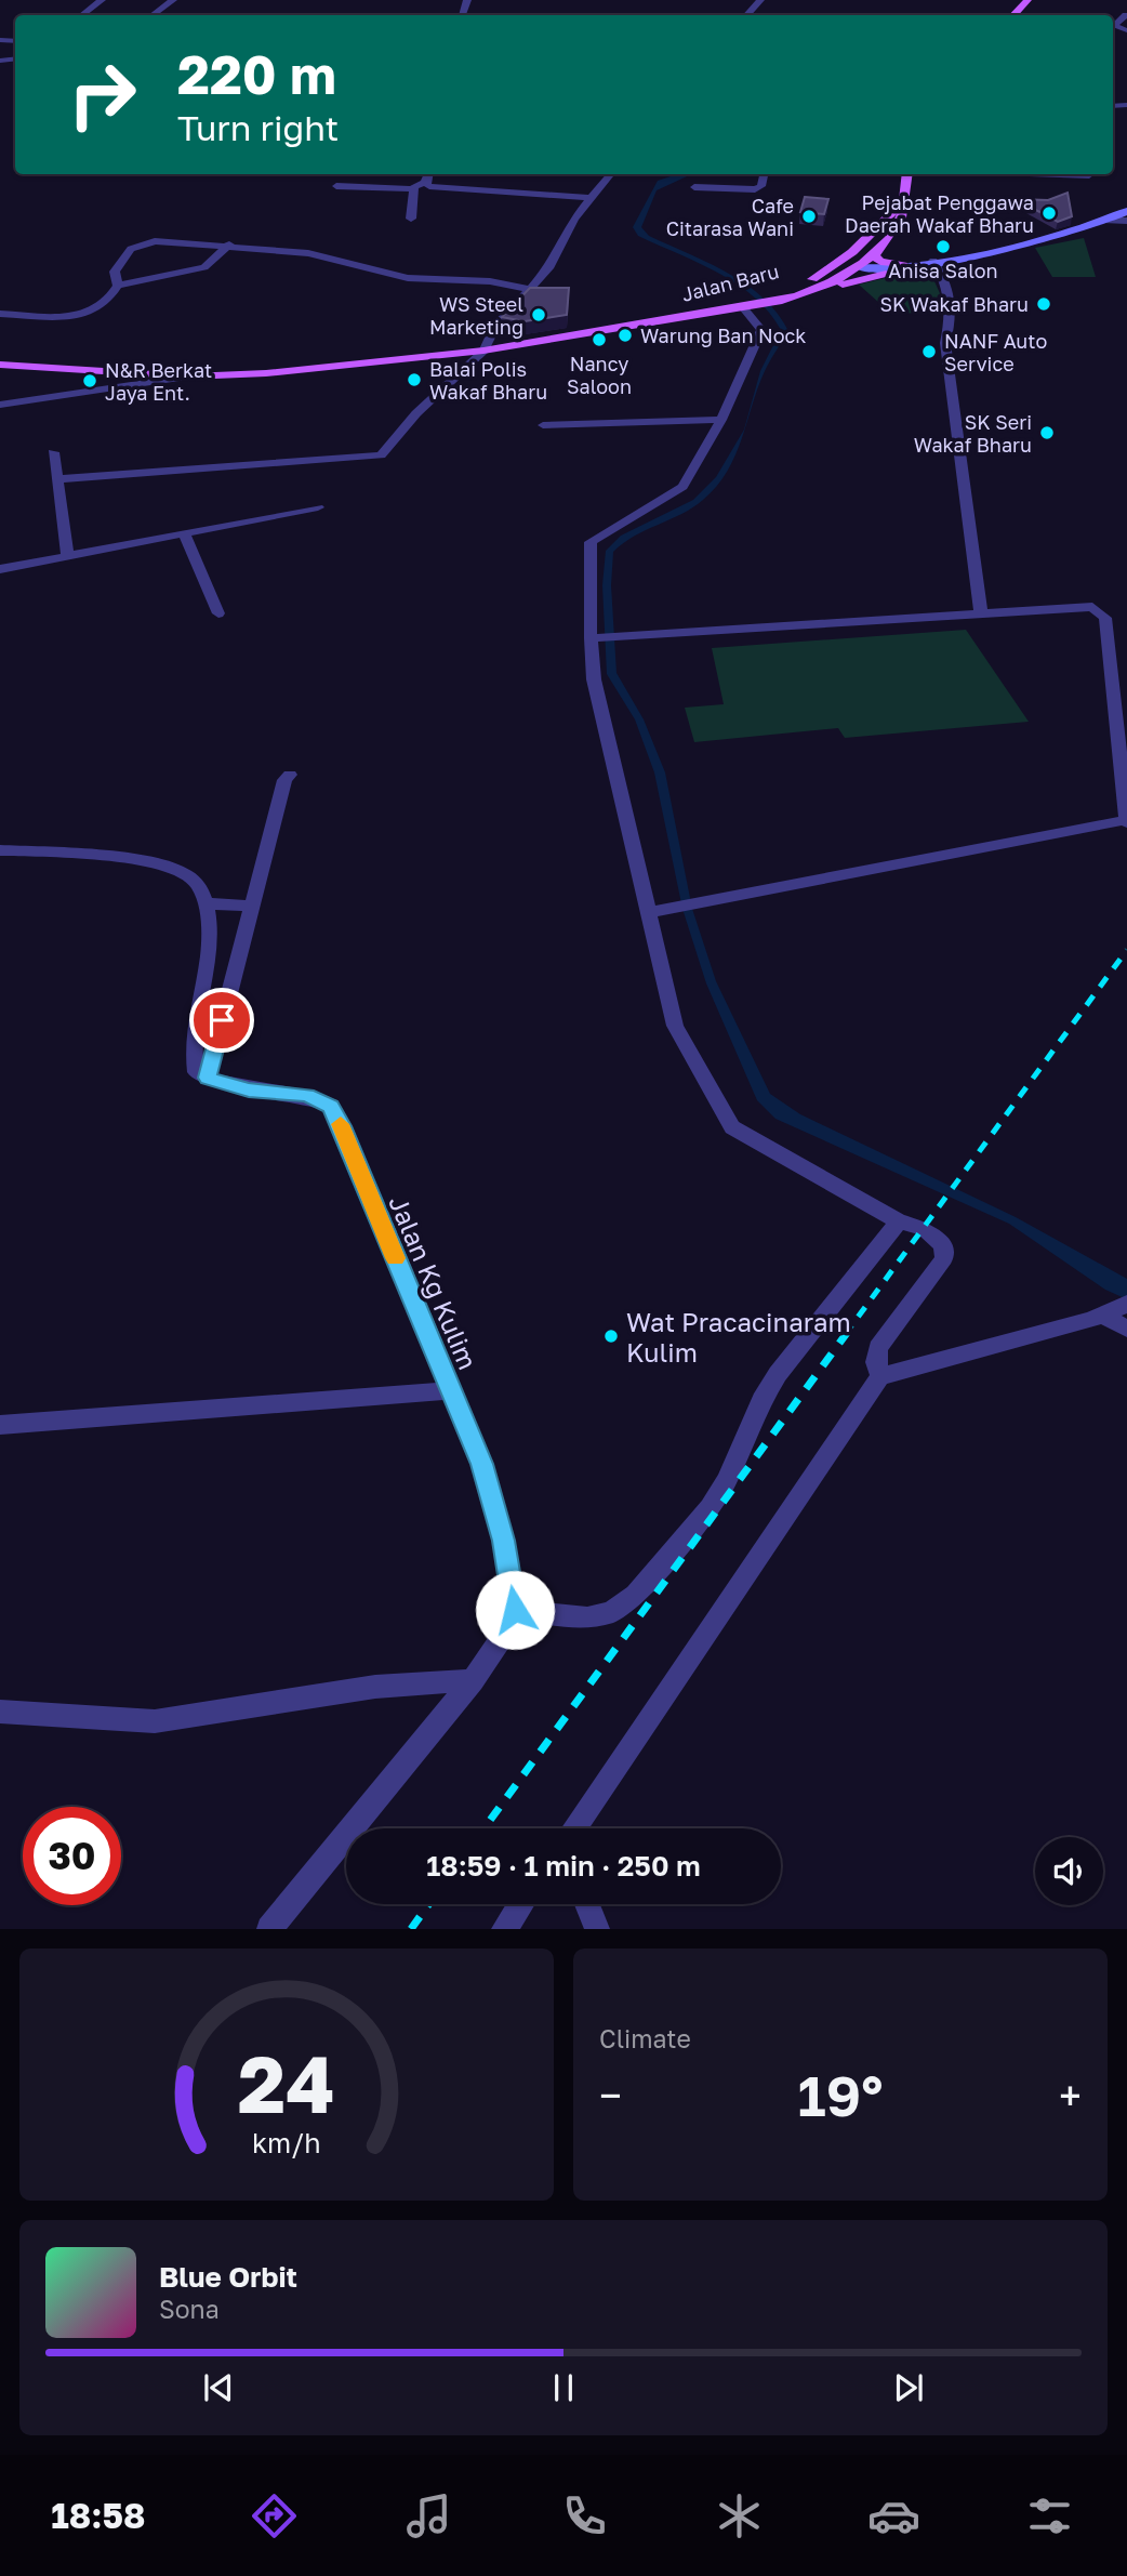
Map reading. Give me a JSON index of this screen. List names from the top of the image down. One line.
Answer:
{"streets":{"main road":["Jalan Baru"],"street":["Jalan Kg Kulim"]},"places":["Pejabat Penggawa Daerah Wakaf Bharu","Cafe Citarasa Wani","Anisa Salon","SK Wakaf Bharu","WS Steel Marketing","Warung Ban Nock","Nancy Saloon","NANF Auto Service","Balai Polis Wakaf Bharu","N&R Berkat Jaya Ent.","SK Seri Wakaf Bharu","Wat Pracacinaram Kulim"],"page":{"turn":["220 m","Turn right"],"limit":"30","trip":"18:59 · 1 min · 250 m","tile":"Climate","heat":["−","19°","+"],"song":["Blue Orbit","Sona"],"tabs":"18:58","gauge":["24","km/h"]}}
